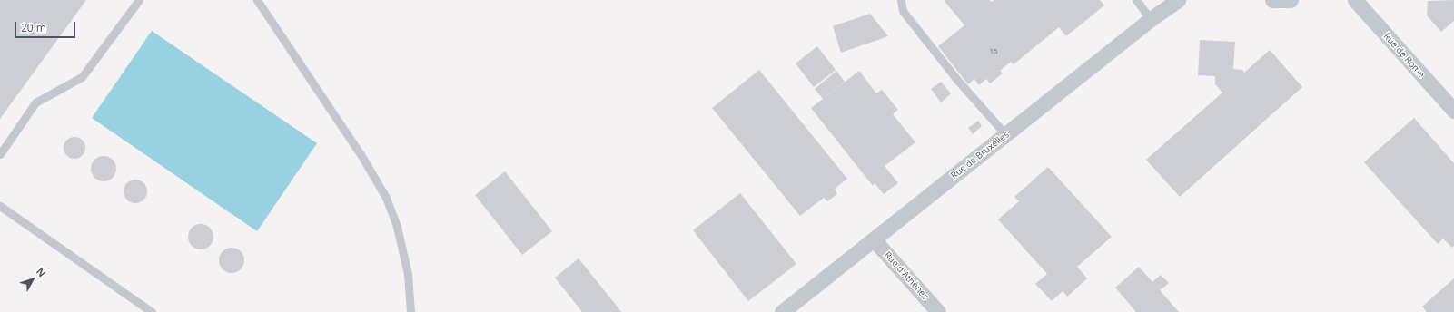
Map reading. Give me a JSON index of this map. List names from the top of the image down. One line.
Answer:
{"streets":{"street":["Rue de Rome","Rue de Bruxelles","Rue d'Athènes"]},"crossings":[["Rue de Bruxelles","Rue d'Athènes"]],"house_numbers":["15"],"scale_bar":"20 m","north":"top right"}
